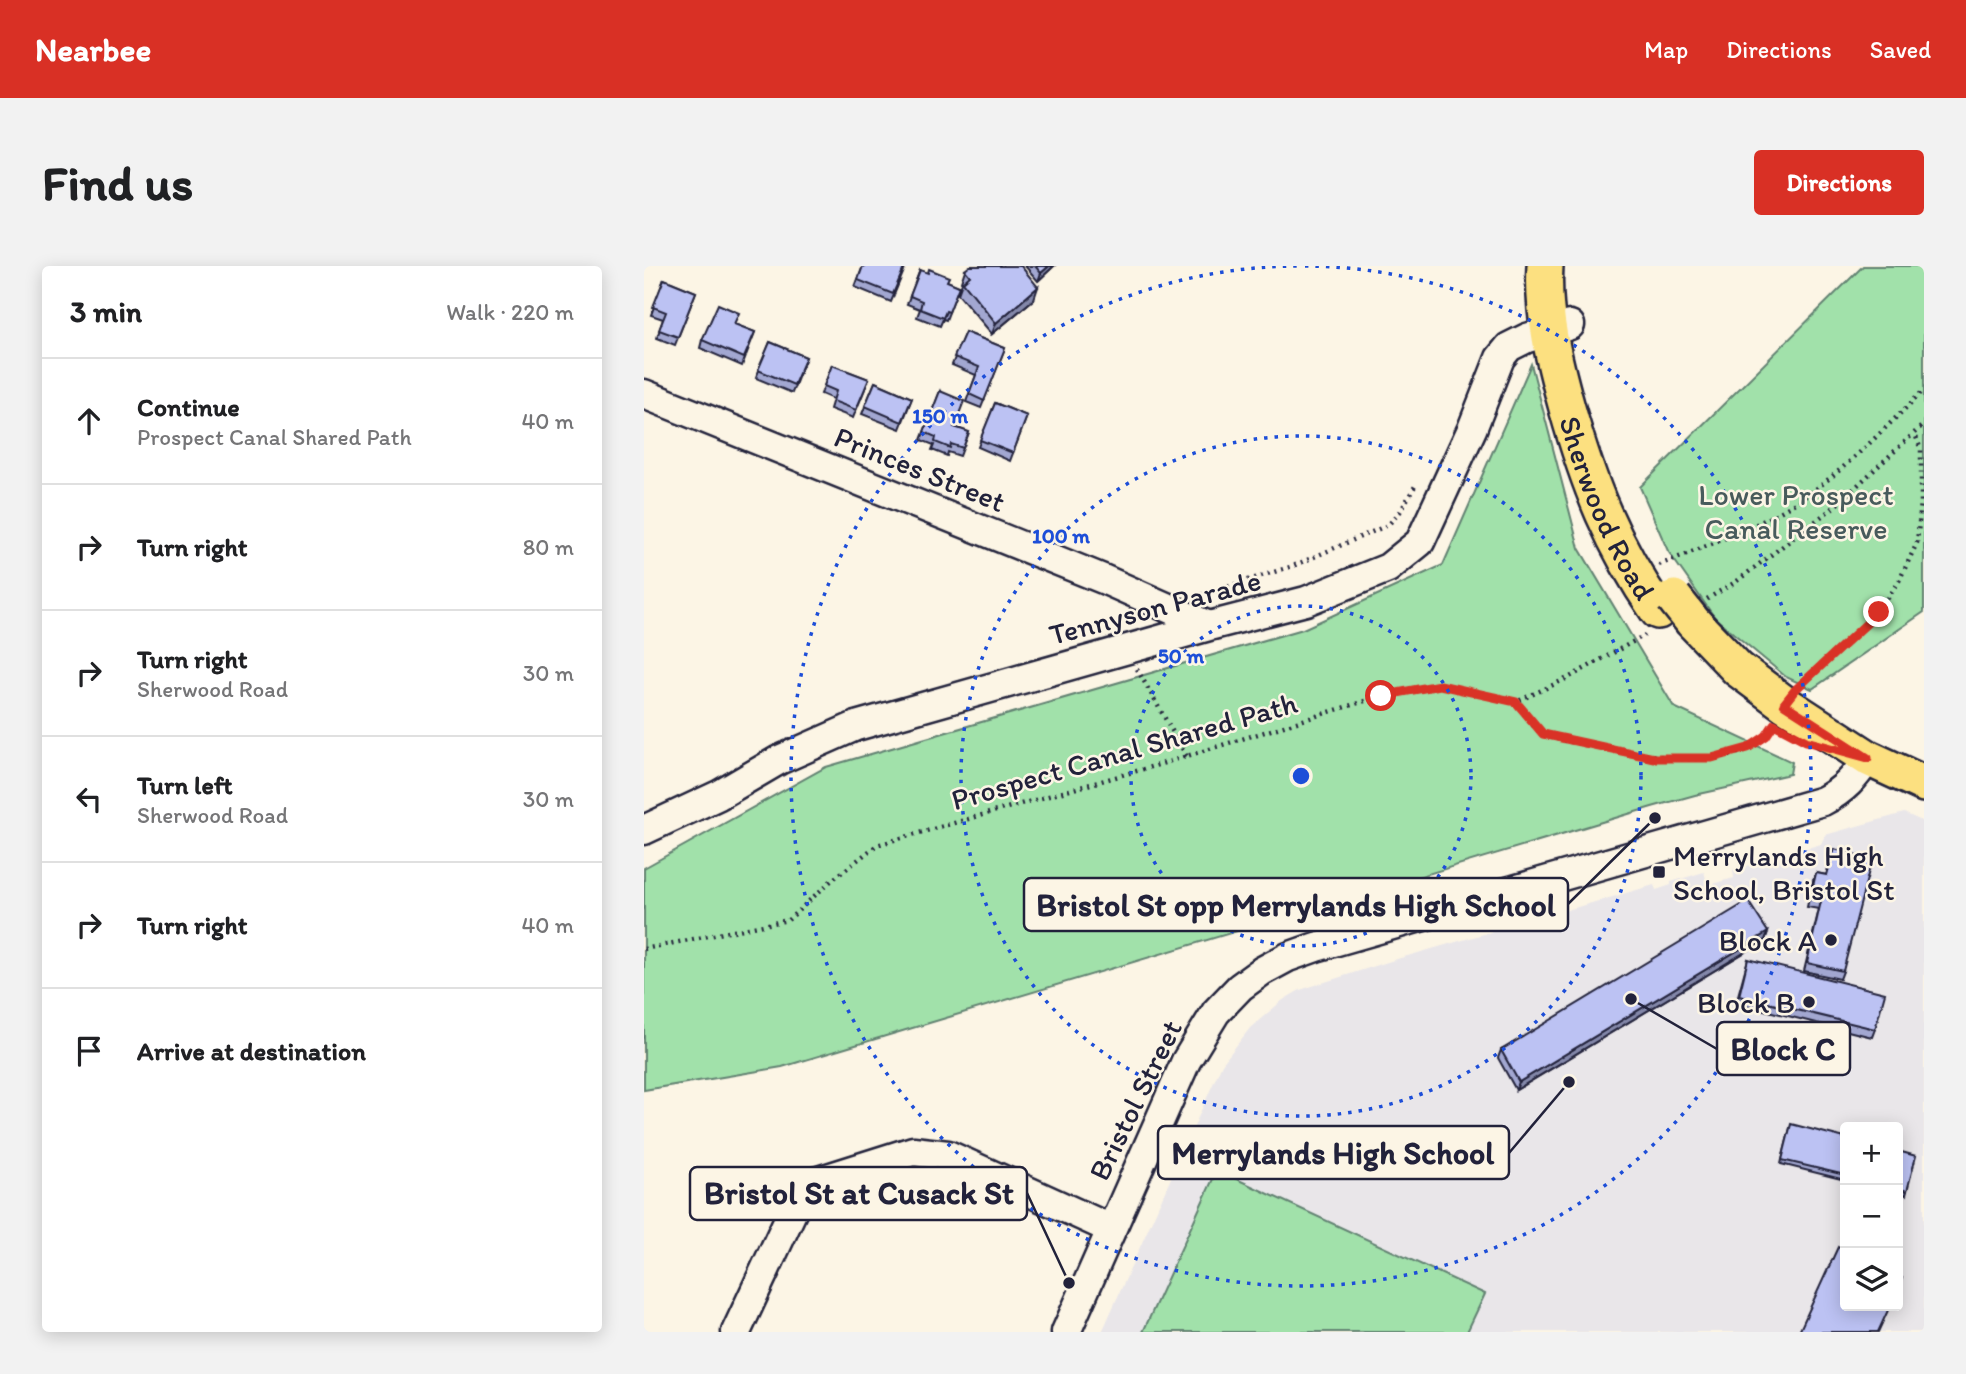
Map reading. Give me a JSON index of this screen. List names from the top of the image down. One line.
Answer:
{"streets":{"main road":["Sherwood Road"],"street":["Princes Street","Tennyson Parade","Bristol Street"],"path":["Prospect Canal Shared Path"]},"crossings":[["Princes Street","Tennyson Parade"],["Sherwood Road","Tennyson Parade"],["Sherwood Road","Bristol Street"]],"parks":["Lower Prospect Canal Reserve"],"places":{"other":["Bristol St opp Merrylands High School","Block A","Block C","Block B","Merrylands High School","Bristol St at Cusack St"],"transit":["Merrylands High School, Bristol St"]},"page":{"header":"Nearbee","nav":["Map","Directions","Saved"],"buttons":"Directions","title":"Find us","heading":["3 min","Walk · 220 m"],"list":[["Continue","Prospect Canal Shared Path","40 m"],["Turn right","80 m"],["Turn right","Sherwood Road","30 m"],["Turn left","Sherwood Road","30 m"],["Turn right","40 m"],"Arrive at destination"],"map_buttons":["+","−"]},"rings":["150 m","100 m","50 m"]}
